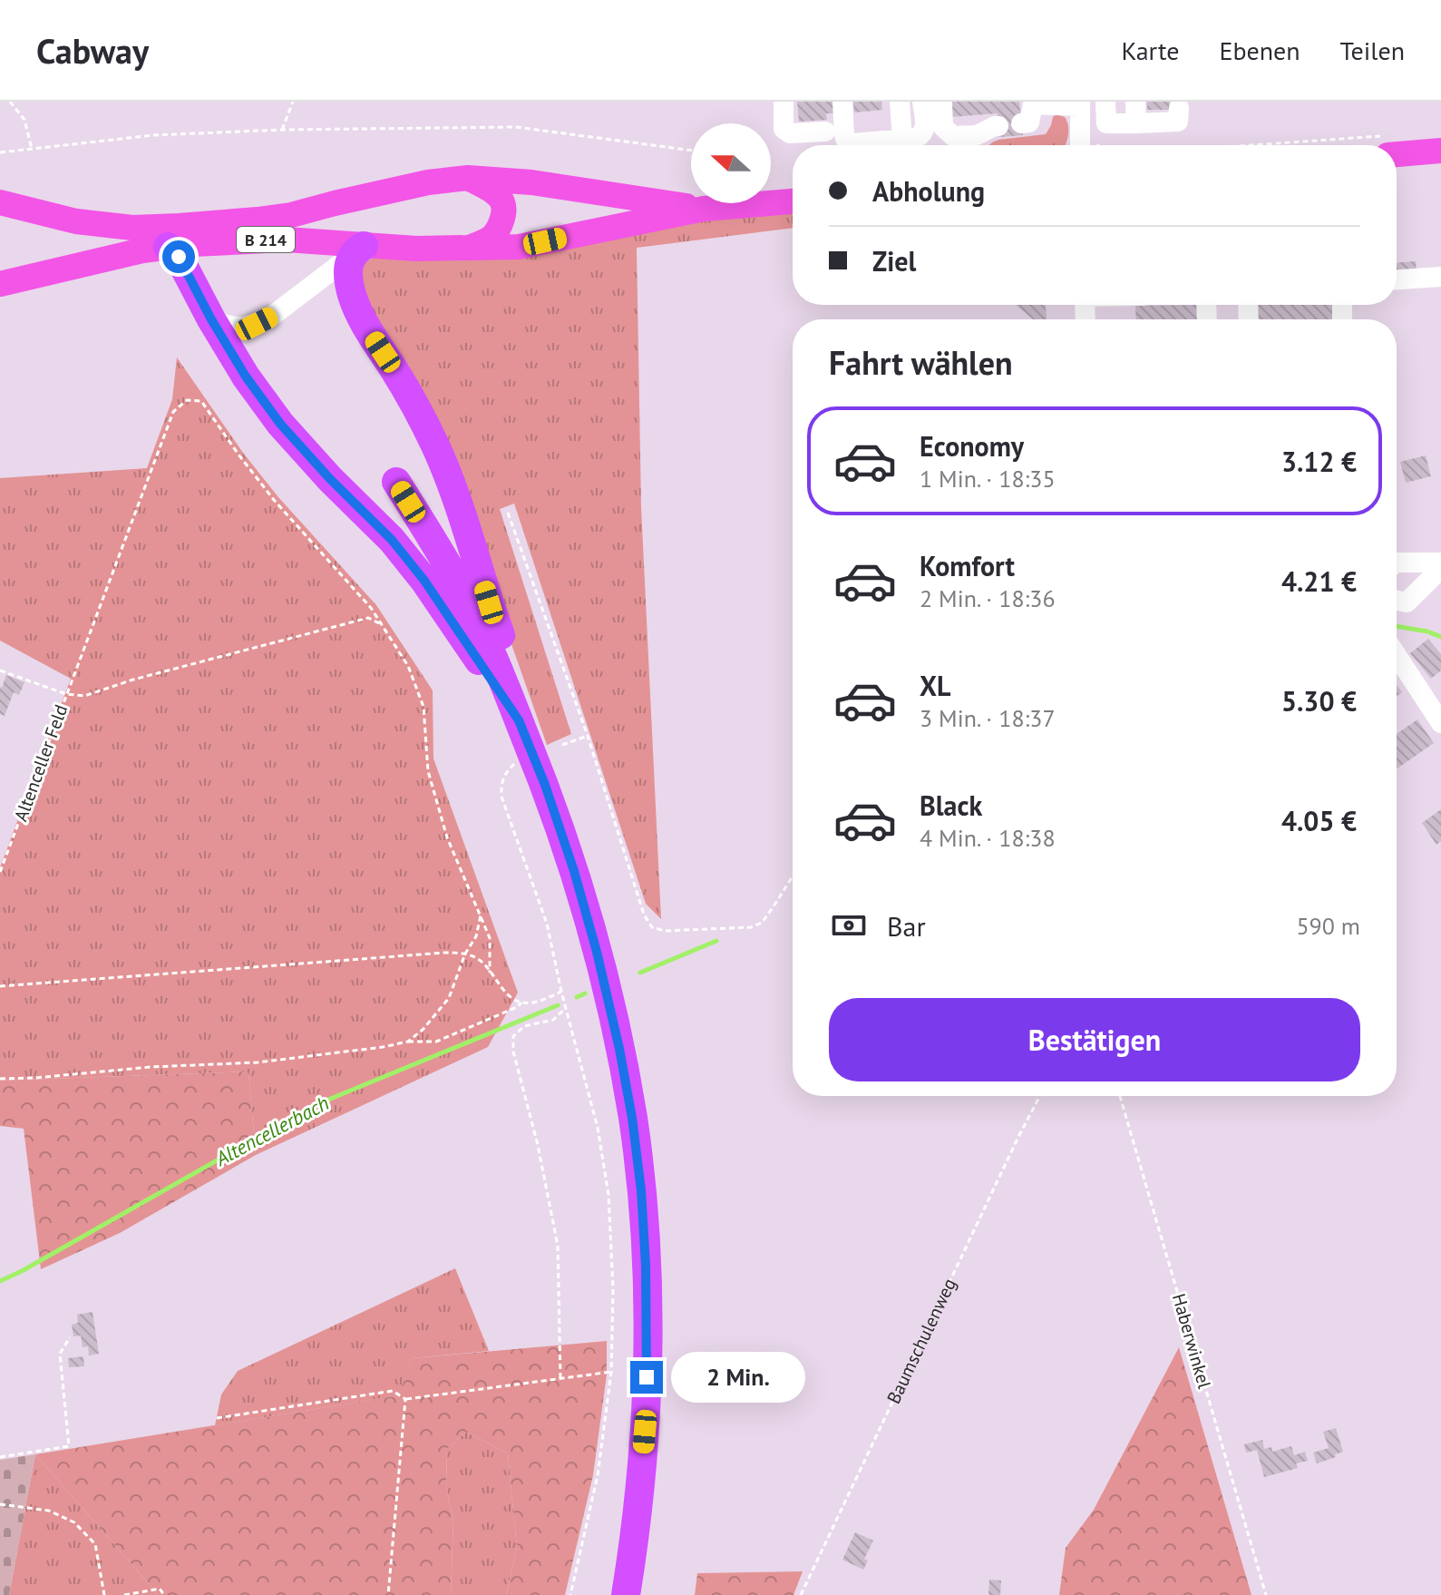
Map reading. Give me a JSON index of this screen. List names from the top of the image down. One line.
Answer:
{"streets":{"main road":["B 214"],"path":["Altenceller Feld","Baumschulenweg","Haberwinkel"]},"water":["Altencellerbach"],"north":"left","page":{"header":"Cabway","nav":["Karte","Ebenen","Teilen"],"banner":["Abholung","Ziel"],"heading":"Fahrt wählen","list":[{"name":"Economy","note":"1 Min. · 18:35","value":"3.12 €"},{"name":"Komfort","note":"2 Min. · 18:36","value":"4.21 €"},{"name":"XL","note":"3 Min. · 18:37","value":"5.30 €"},{"name":"Black","note":"4 Min. · 18:38","value":"4.05 €"}],"pay":["Bar","590 m"],"buttons":"Bestätigen","bubble":"2 Min."}}
